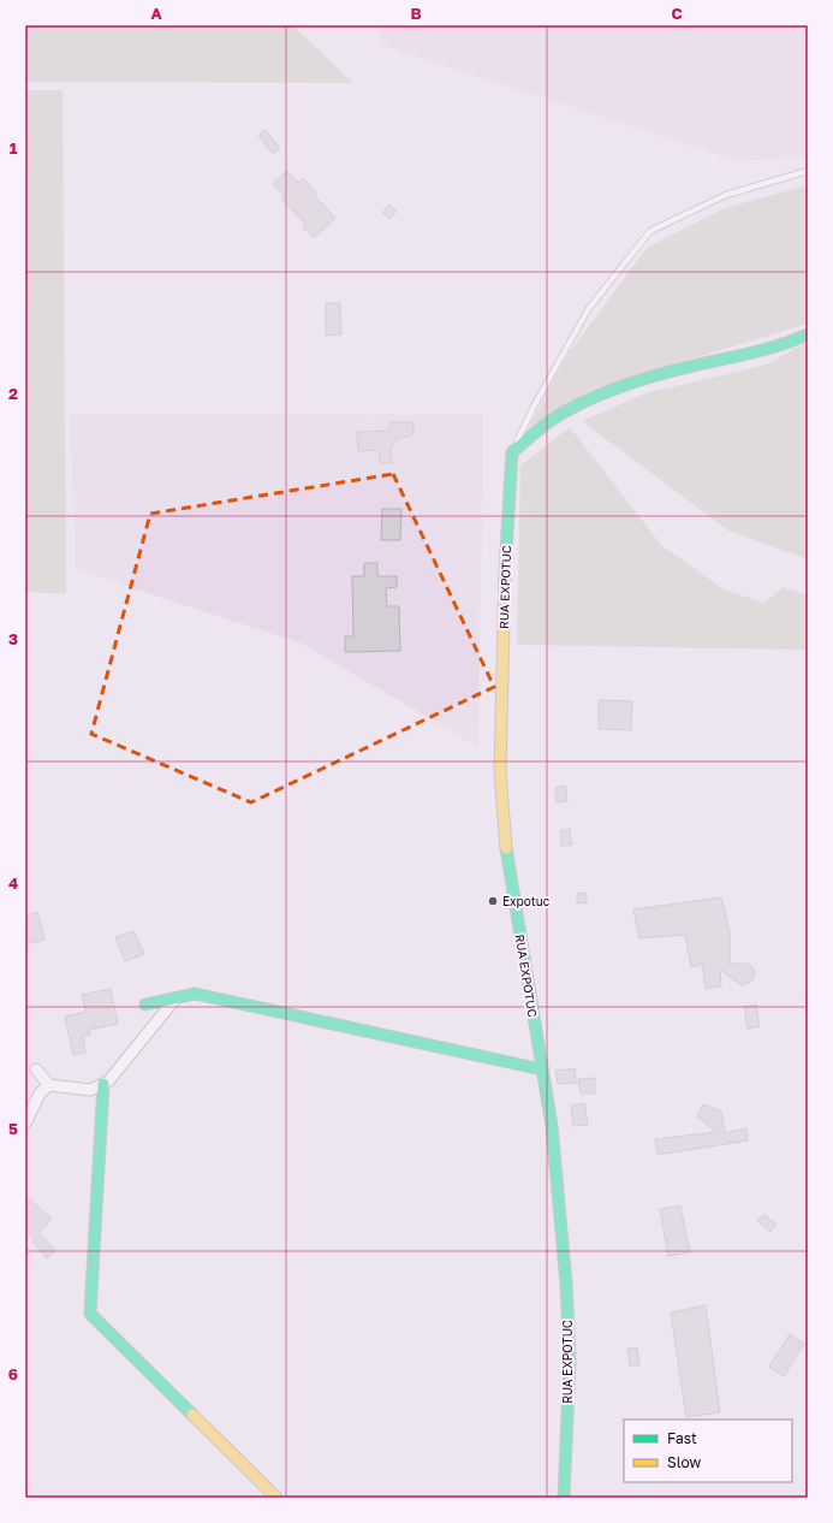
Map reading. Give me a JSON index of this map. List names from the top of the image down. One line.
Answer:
{"streets":{"street":["RUA EXPOTUC"]},"places":["Expotuc"],"legend":["Fast","Slow"],"grid":{"columns":["A","B","C"],"rows":["1","2","3","4","5","6"]}}
